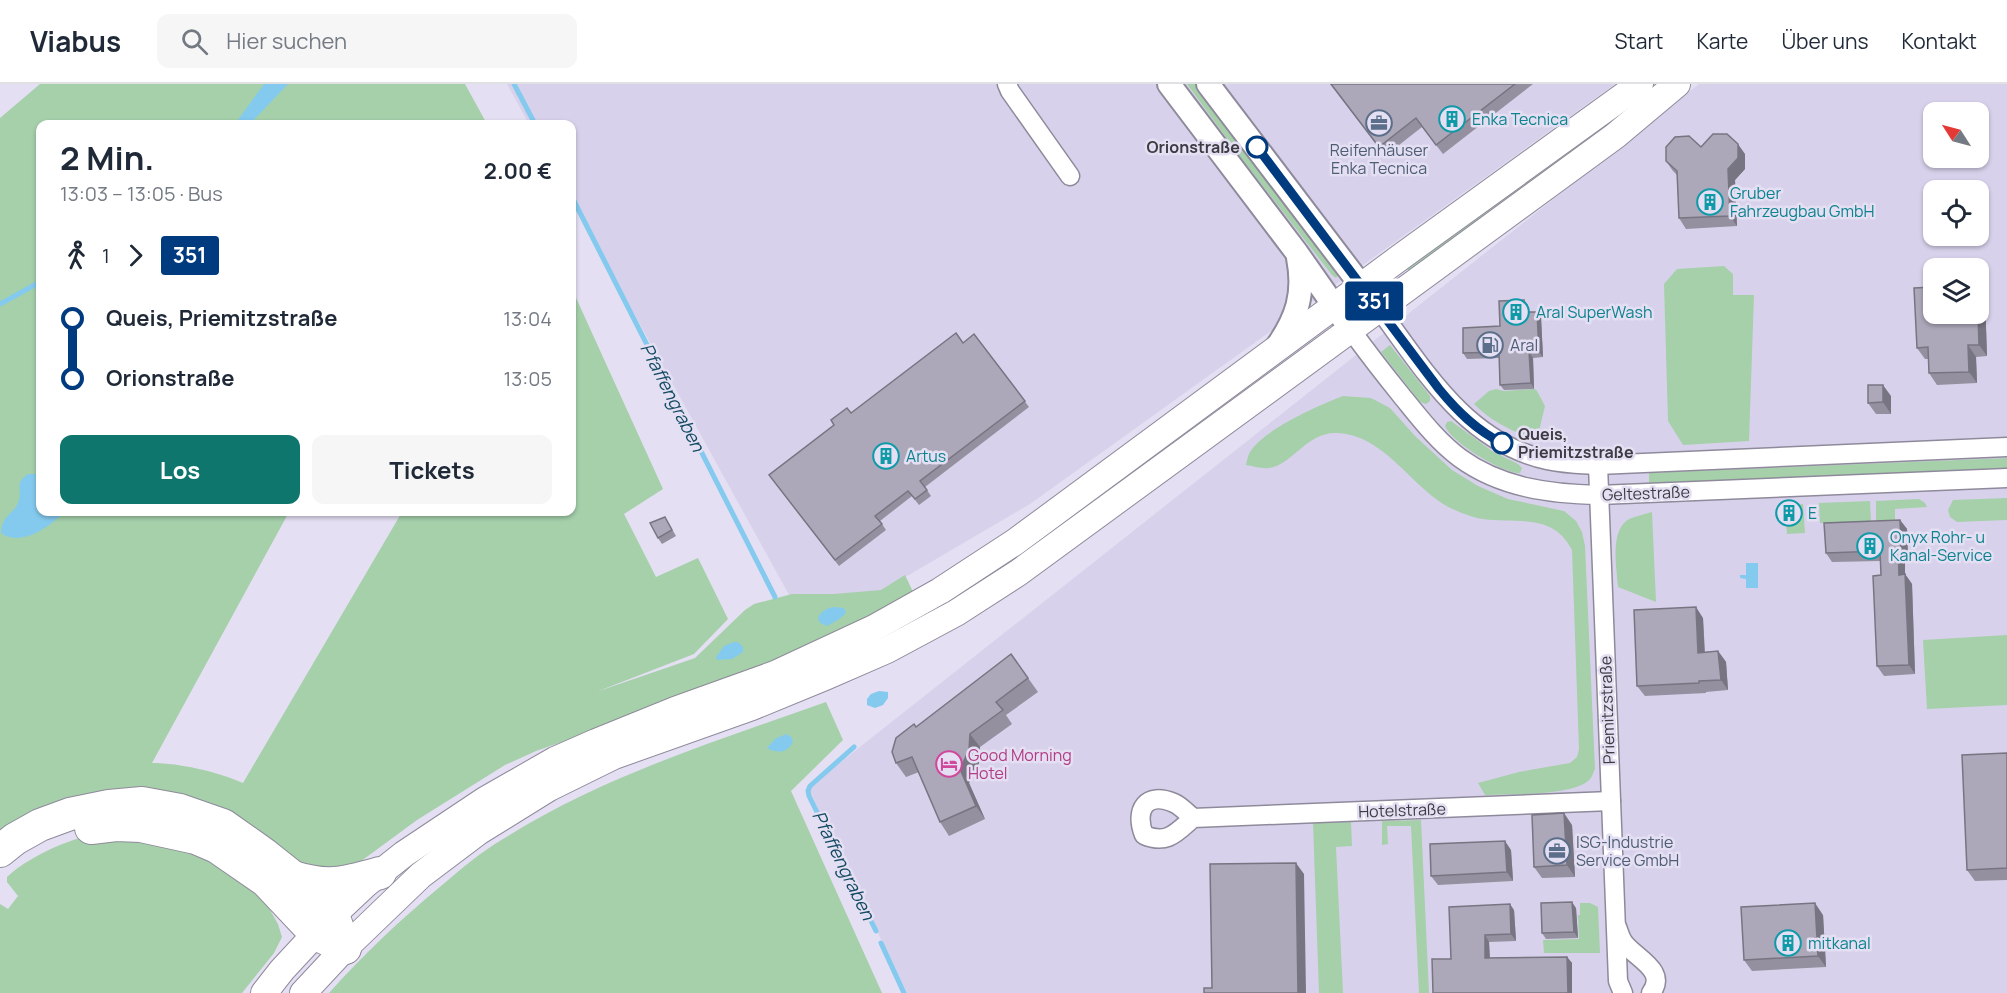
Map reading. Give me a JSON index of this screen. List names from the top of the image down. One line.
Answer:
{"streets":{"street":["Geltestraße","Priemitzstraße","Hotelstraße"]},"crossings":[["Geltestraße","Priemitzstraße"],["Priemitzstraße","Hotelstraße"]],"water":["Pfaffengraben"],"places":{"building":["Enka Tecnica","Gruber Fahrzeugbau GmbH","Aral SuperWash","Artus","E","Onyx Rohr- u Kanal-Service","mitkanal"],"office":["Reifenhäuser Enka Tecnica","ISG-Industrie Service GmbH"],"other":["Orionstraße","Queis, Priemitzstraße"],"fuel station":["Aral"],"hotel":["Good Morning Hotel"]},"lines":["bus line 351"],"north":"top left","page":{"header":"Viabus","search":"Hier suchen","nav":["Start","Karte","Über uns","Kontakt"],"on_map":"351","heading":["2 Min.","13:03 – 13:05 · Bus","2.00 €"],"legs":["1","351"],"list":[{"name":"Queis, Priemitzstraße","value":"13:04"},{"name":"Orionstraße","value":"13:05"}],"buttons":["Los","Tickets"]}}
